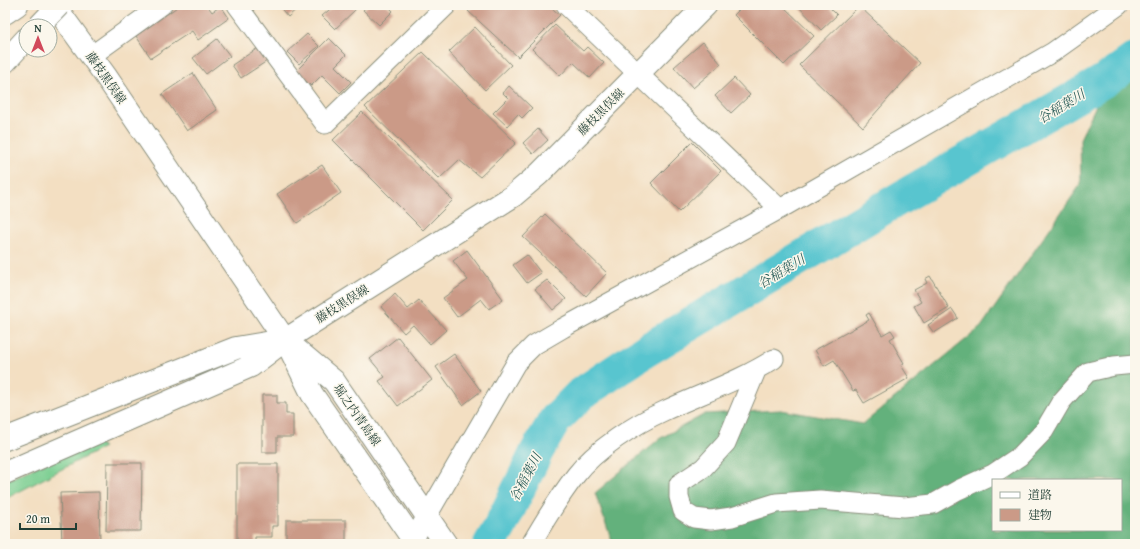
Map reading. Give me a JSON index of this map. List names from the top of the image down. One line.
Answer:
{"streets":{"main road":["藤枝黒俣線","堀之内青島線"]},"crossings":[["藤枝黒俣線","堀之内青島線"]],"water":["谷稲葉川"],"legend":["道路","建物"],"scale_bar":"20 m","north":"top"}
